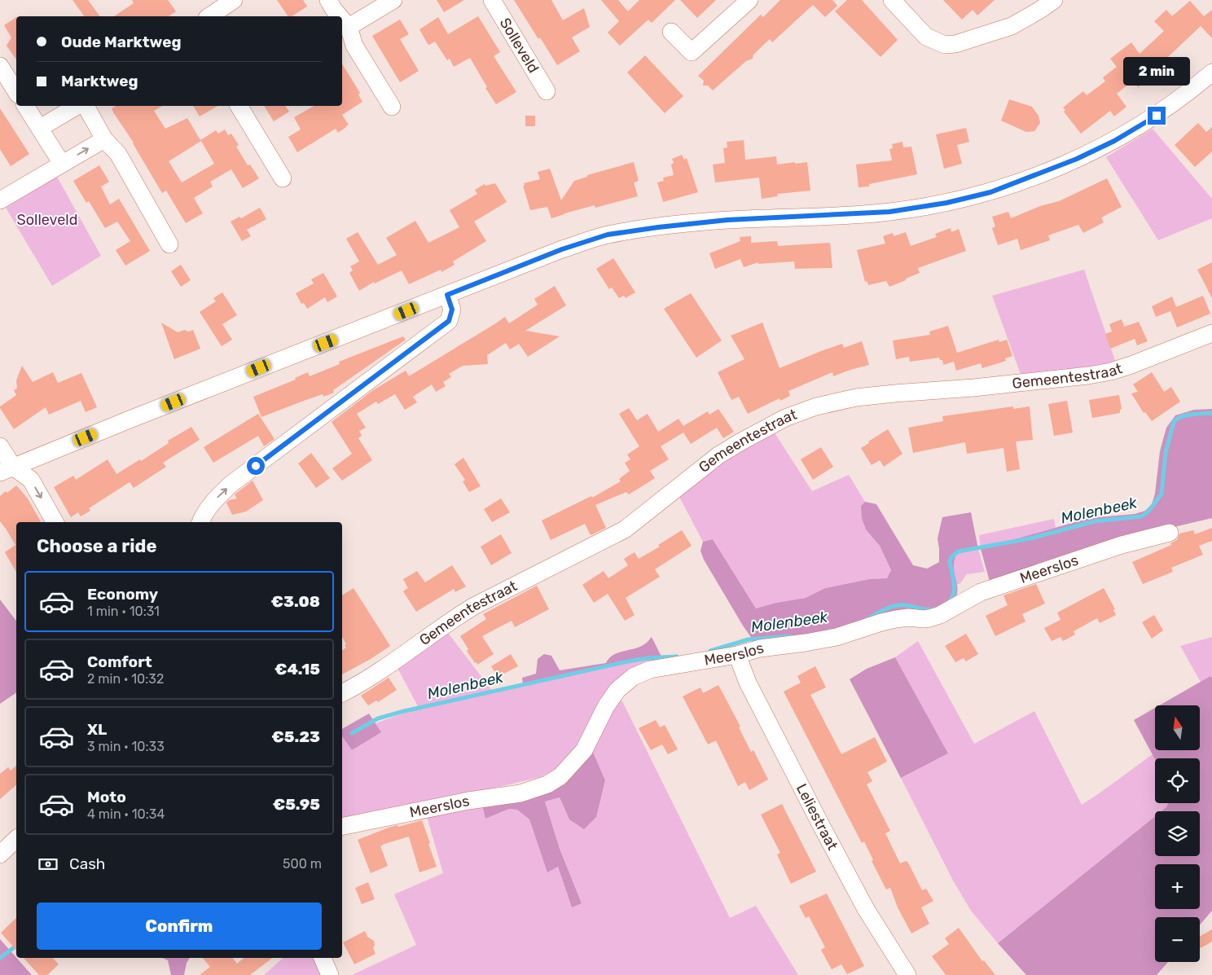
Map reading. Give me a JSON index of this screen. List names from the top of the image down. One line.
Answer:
{"streets":{"street":["Solleveld","Gemeentestraat","Meerslos","Leliestraat"]},"crossings":[["Meerslos","Leliestraat"]],"water":["Molenbeek"],"parks":["Solleveld"],"north":"top","page":{"banner":["Oude Marktweg","Marktweg"],"bubble":"2 min","heading":"Choose a ride","list":[{"name":"Economy","note":"1 min · 10:31","value":"€3.08"},{"name":"Comfort","note":"2 min · 10:32","value":"€4.15"},{"name":"XL","note":"3 min · 10:33","value":"€5.23"},{"name":"Moto","note":"4 min · 10:34","value":"€5.95"}],"map_buttons":["+","−"],"pay":["Cash","500 m"],"buttons":"Confirm"}}
